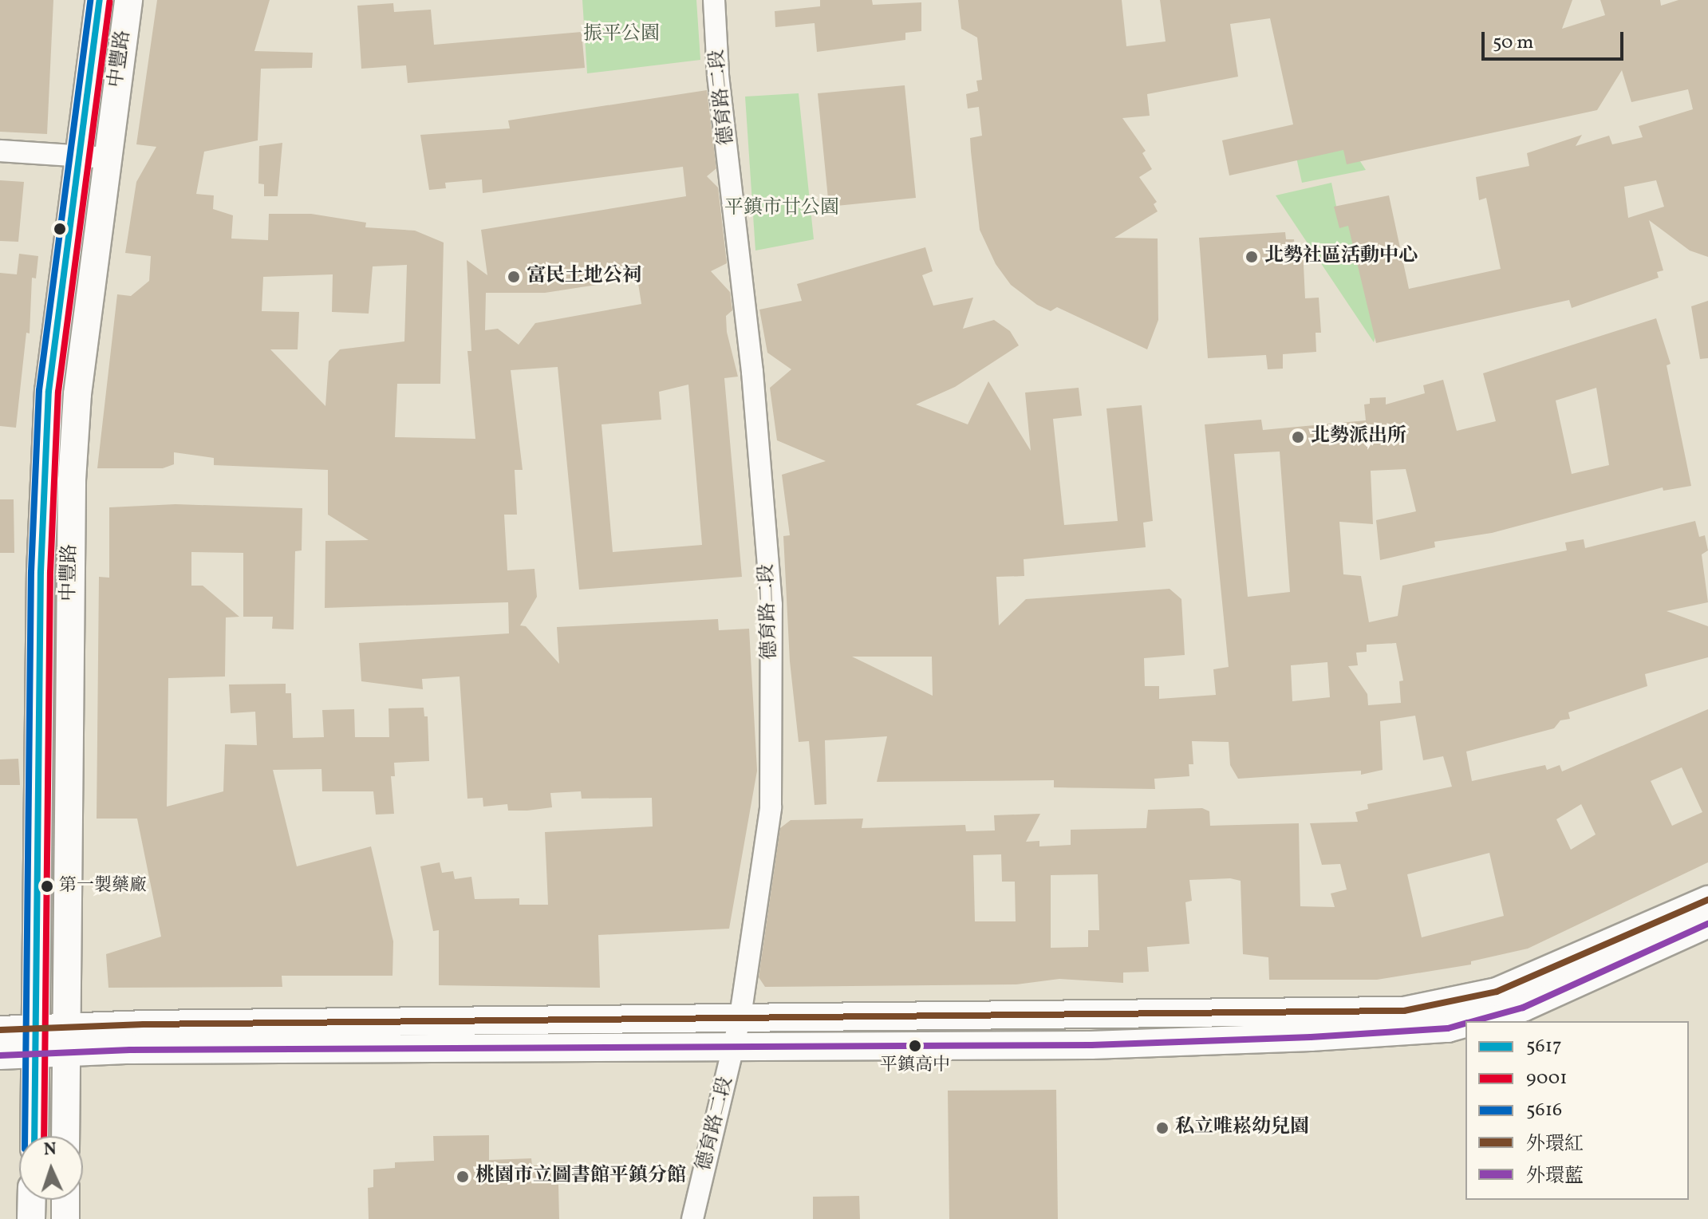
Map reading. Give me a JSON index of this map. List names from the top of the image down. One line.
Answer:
{"streets":{"main road":["中豐路"],"street":["德育路二段"]},"parks":["振平公園","平鎮市廿公園"],"places":["北勢社區活動中心","富民土地公祠","北勢派出所","第一製藥廠","平鎮高中","私立唯崧幼兒園","桃園市立圖書館平鎮分館"],"lines":["transit line 5617","transit line 5616","transit line 9001","transit line 外環紅","transit line 外環藍"],"legend":["5617","9001","5616","外環紅","外環藍"],"scale_bar":"50 m","north":"top"}
